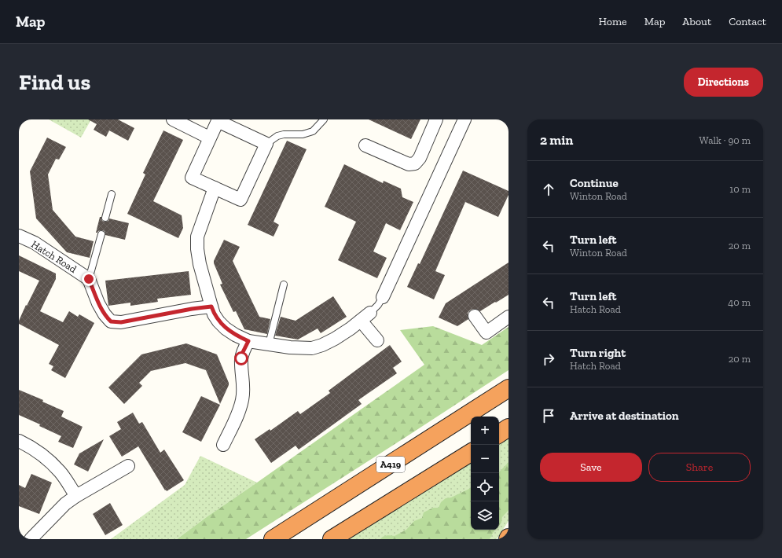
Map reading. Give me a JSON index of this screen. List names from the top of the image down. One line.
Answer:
{"streets":{"highway":["A419"],"street":["Hatch Road"]},"page":{"header":"Map","nav":["Home","Map","About","Contact"],"buttons":["Directions",["Save","Share"]],"title":"Find us","heading":["2 min","Walk · 90 m"],"list":[["Continue","Winton Road","10 m"],["Turn left","Winton Road","20 m"],["Turn left","Hatch Road","40 m"],["Turn right","Hatch Road","20 m"],"Arrive at destination"],"map_buttons":["+","−"]}}
